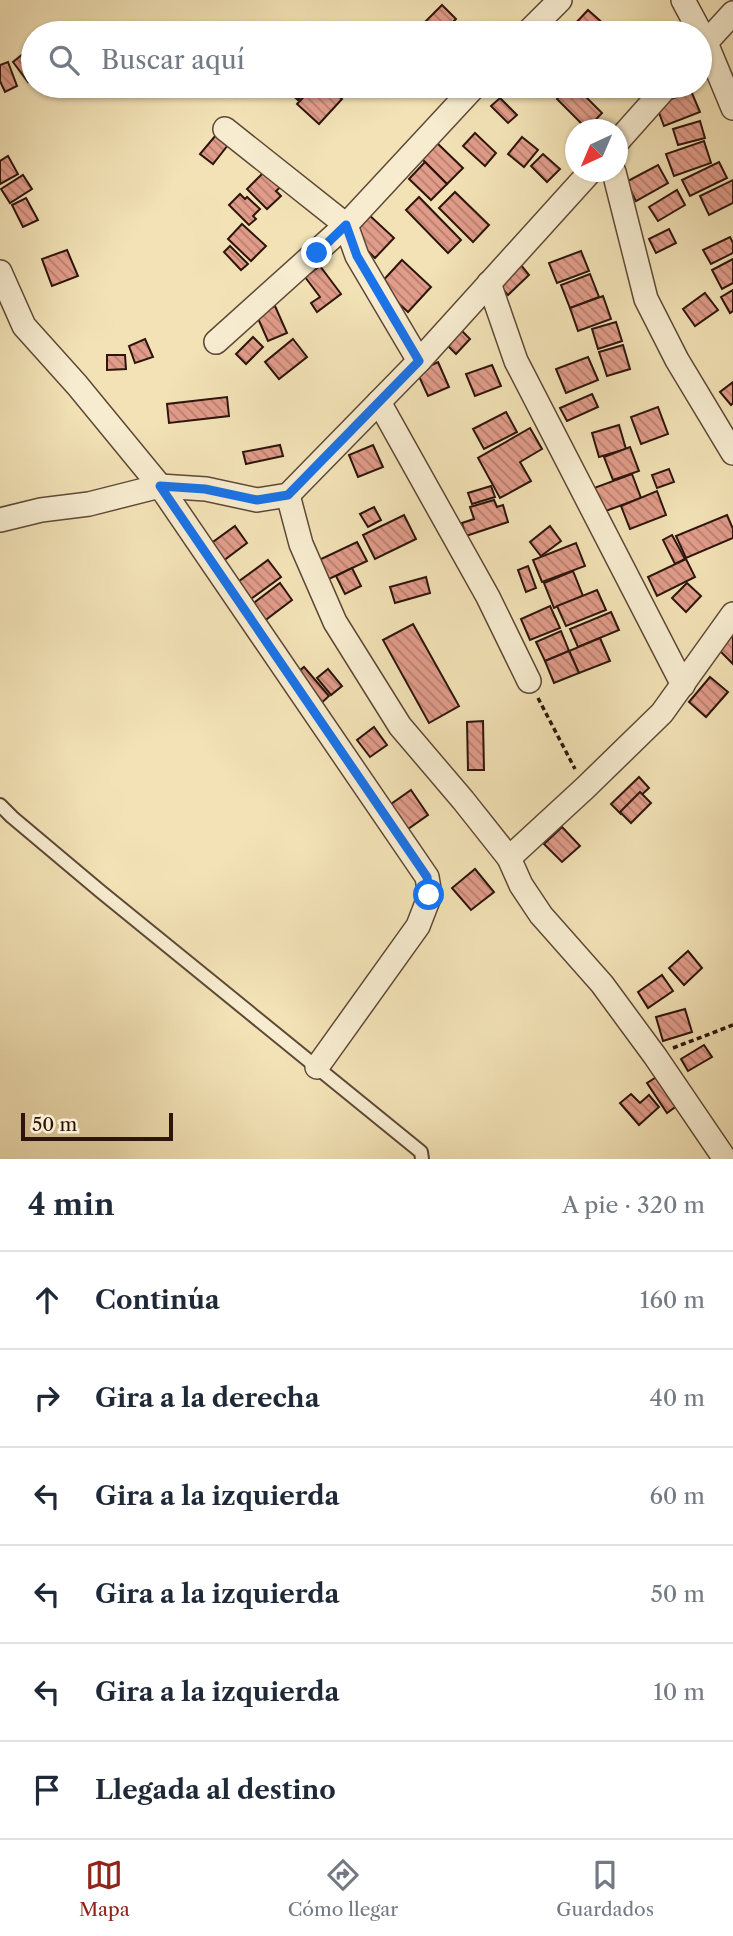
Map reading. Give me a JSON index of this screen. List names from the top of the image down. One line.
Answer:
{"scale_bar":"50 m","north":"bottom left","page":{"search":"Buscar aquí","scale":"50 m","heading":["4 min","A pie · 320 m"],"list":[["Continúa","160 m"],["Gira a la derecha","40 m"],["Gira a la izquierda","60 m"],["Gira a la izquierda","50 m"],["Gira a la izquierda","10 m"],"Llegada al destino"],"nav":["Mapa","Cómo llegar","Guardados"]}}
